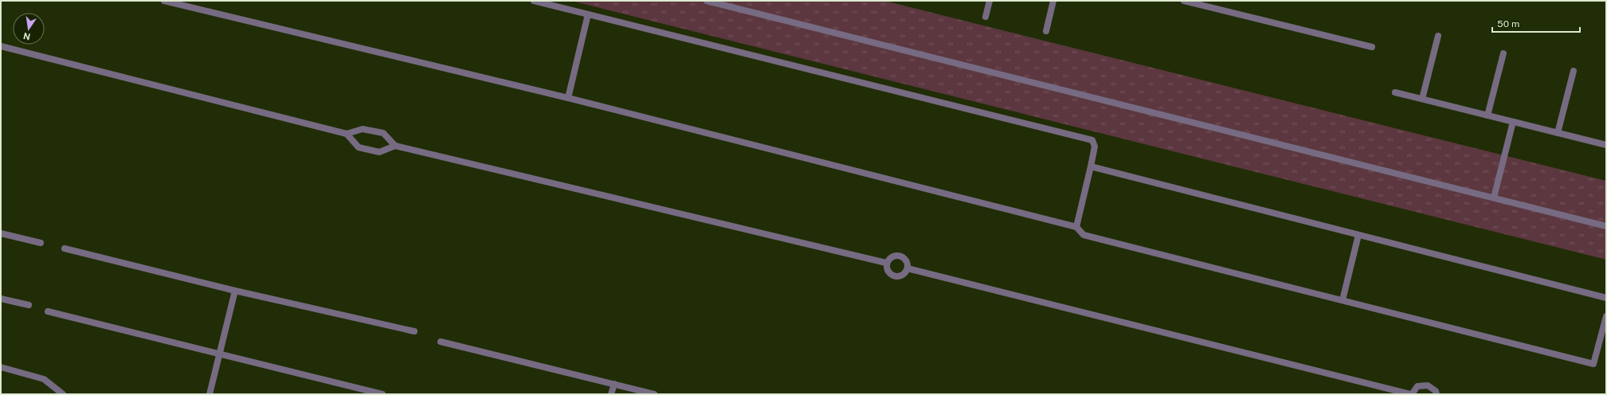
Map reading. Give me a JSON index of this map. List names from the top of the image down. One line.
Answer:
{"scale_bar":"50 m","north":"bottom"}
